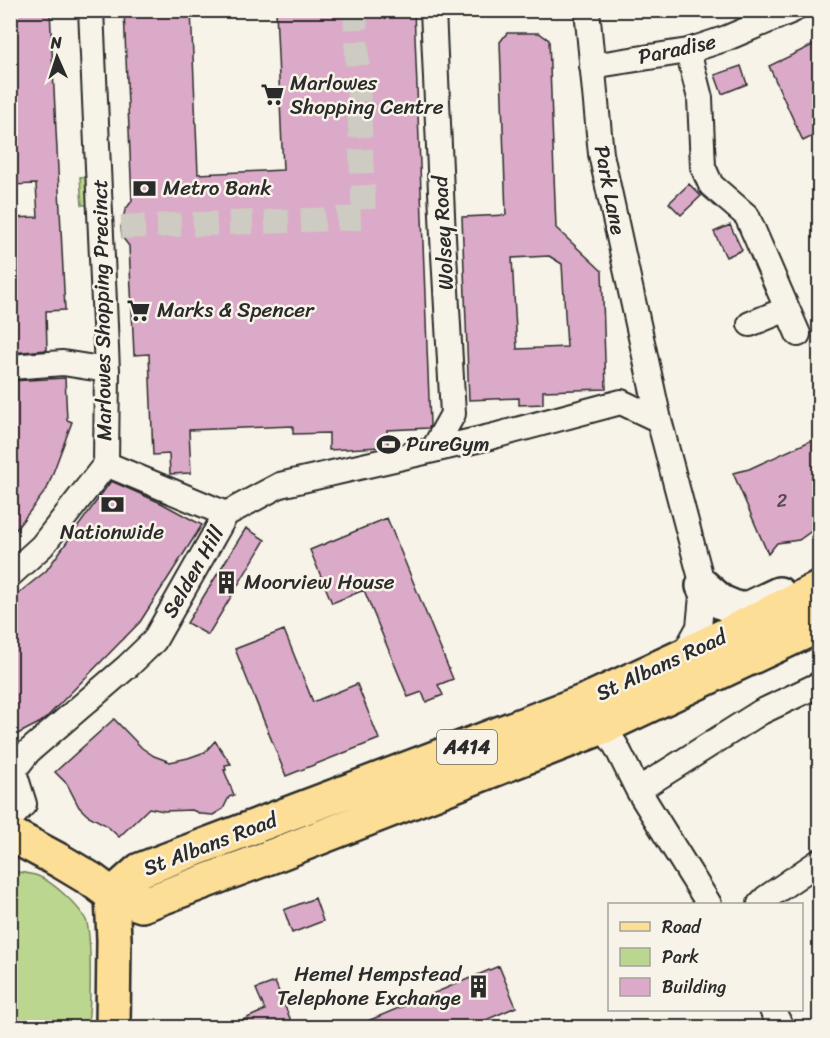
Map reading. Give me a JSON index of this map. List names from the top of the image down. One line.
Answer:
{"streets":{"main road":["St Albans Road","A414"],"street":["Paradise","Park Lane","Wolsey Road","Marlowes Shopping Precinct","Selden Hill"]},"crossings":[["Paradise","Park Lane"],["St Albans Road","A414"]],"places":{"supermarket":["Marlowes Shopping Centre","Marks & Spencer"],"bank":["Metro Bank","Nationwide"],"sports":["PureGym"],"building":["Moorview House","Hemel Hempstead Telephone Exchange"]},"house_numbers":["2"],"legend":["Road","Park","Building"],"north":"top"}
